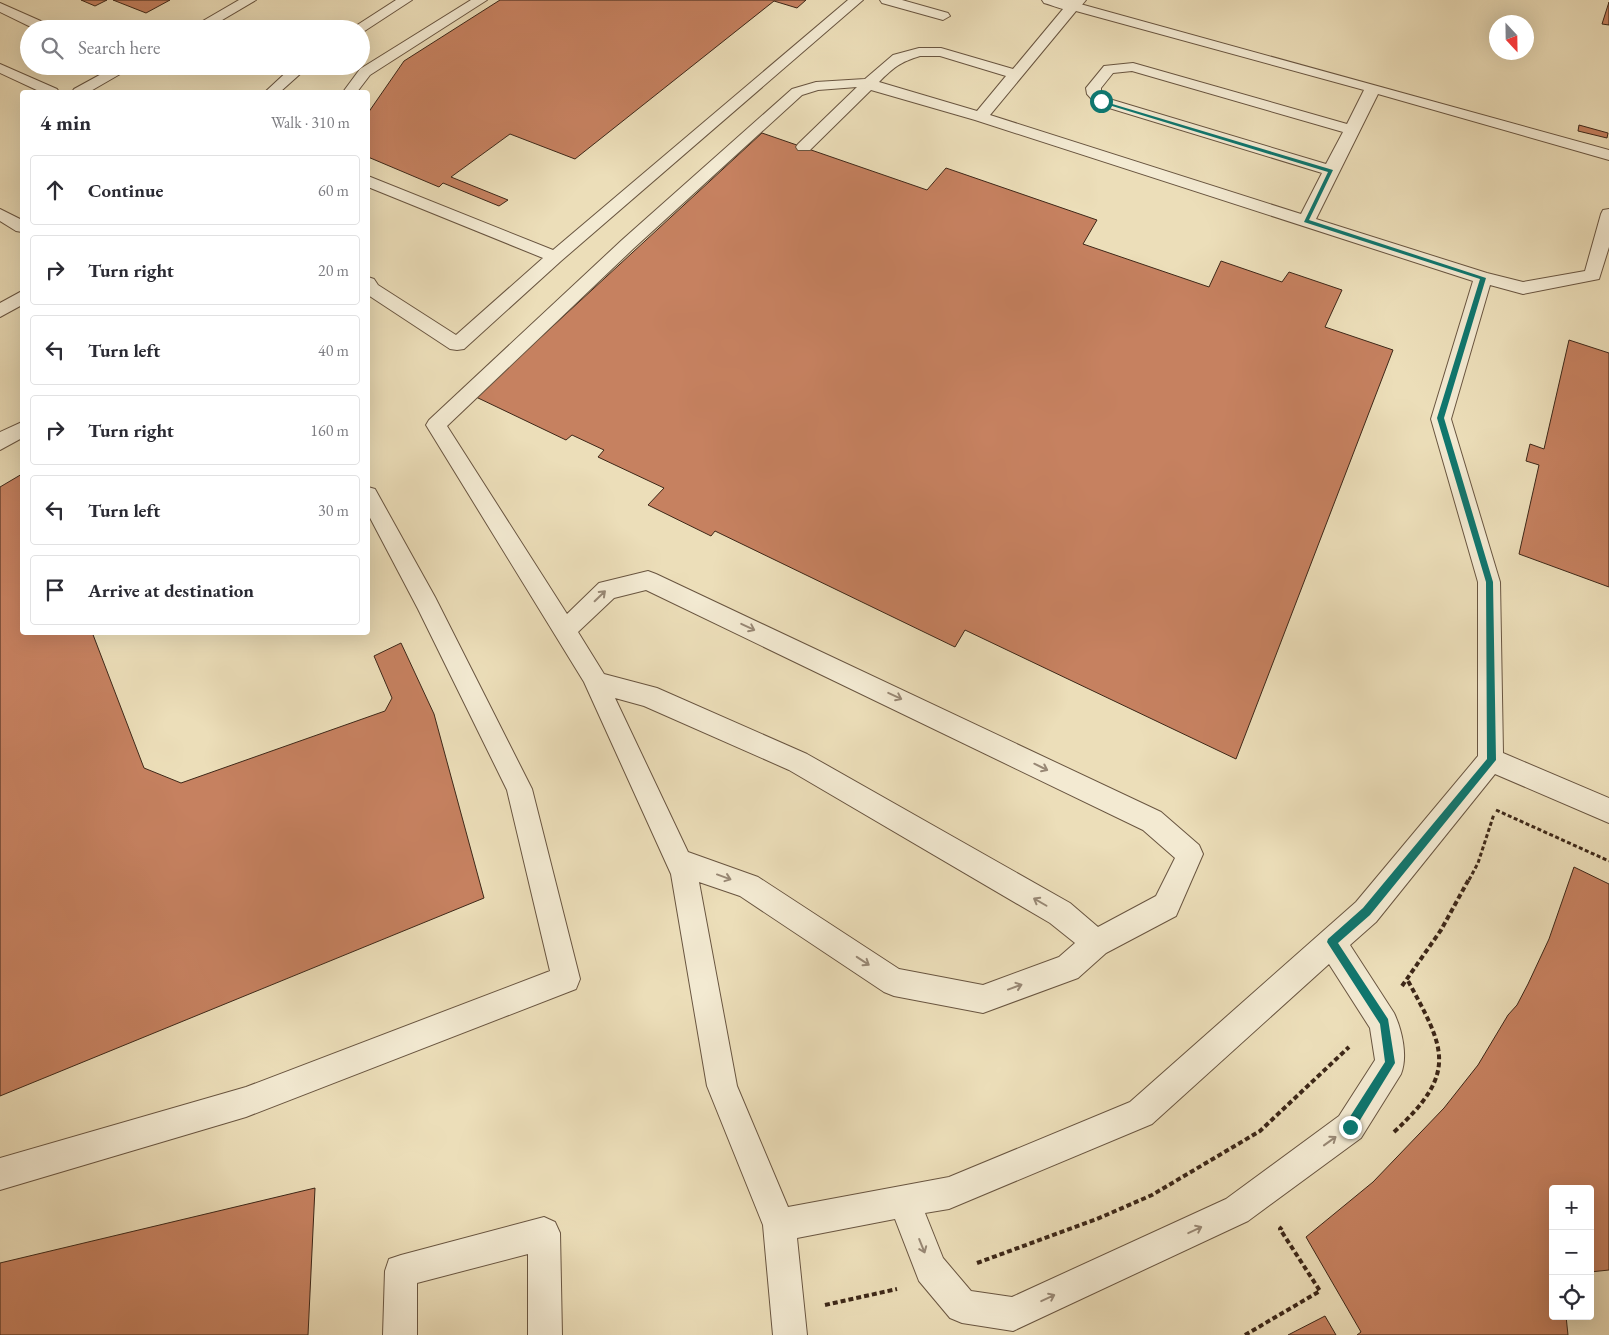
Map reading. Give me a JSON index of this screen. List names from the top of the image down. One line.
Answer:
{"north":"bottom","page":{"search":"Search here","heading":["4 min","Walk · 310 m"],"list":[["Continue","60 m"],["Turn right","20 m"],["Turn left","40 m"],["Turn right","160 m"],["Turn left","30 m"],"Arrive at destination"],"map_buttons":["+","−"]}}
